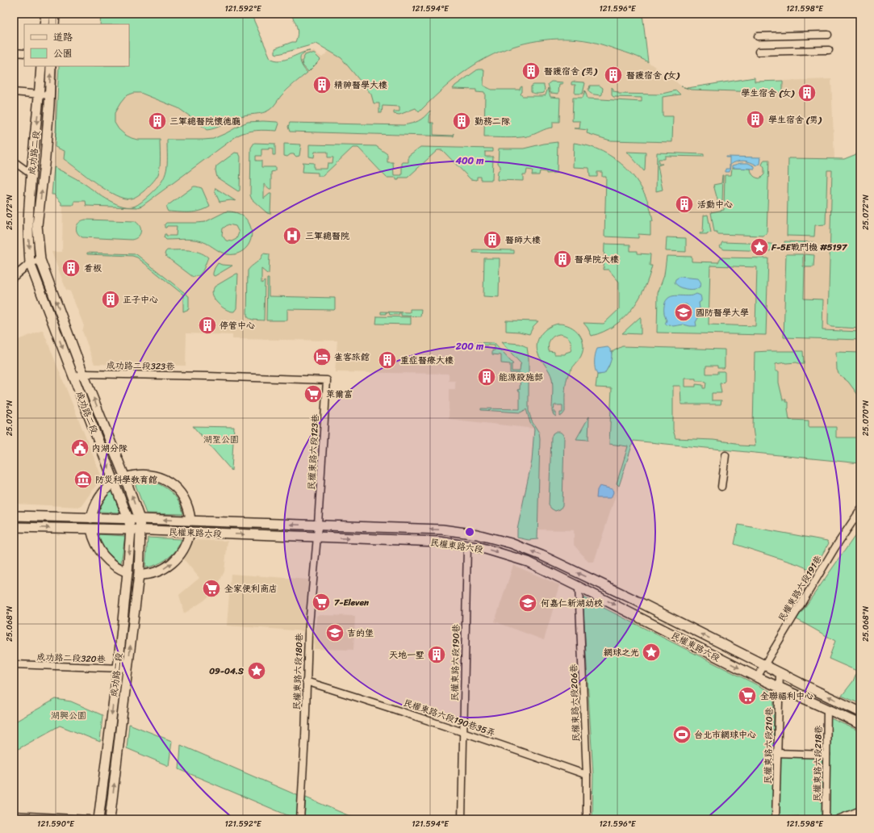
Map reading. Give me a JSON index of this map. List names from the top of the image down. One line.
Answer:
{"streets":{"main road":["成功路二段","民權東路六段"],"street":["成功路二段323巷","民權東路六段123巷","民權東路六段191巷","成功路二段320巷","民權東路六段190巷","民權東路六段180巷","民權東路六段206巷","民權東路六段190巷35弄","民權東路六段210巷","民權東路六段218巷"]},"crossings":[["成功路二段","成功路二段323巷"],["成功路二段","民權東路六段"],["成功路二段","成功路二段320巷"],["成功路二段323巷","民權東路六段123巷"],["民權東路六段123巷","民權東路六段"],["民權東路六段123巷","民權東路六段180巷"],["民權東路六段","民權東路六段191巷"],["民權東路六段","民權東路六段190巷"],["民權東路六段","民權東路六段180巷"],["民權東路六段","民權東路六段206巷"],["民權東路六段","民權東路六段210巷"],["民權東路六段","民權東路六段218巷"],["民權東路六段190巷","民權東路六段190巷35弄"],["民權東路六段180巷","民權東路六段190巷35弄"],["民權東路六段206巷","民權東路六段190巷35弄"]],"parks":["湖聖公園","湖興公園"],"places":{"building":["醫護宿舍 (男)","醫護宿舍 (女)","精神醫學大樓","學生宿舍 (女)","學生宿舍 (男)","三軍總醫院懷德廳","勤務二隊","活動中心","醫師大樓","醫學院大樓","看板","正子中心","停管中心","重症醫療大樓","能源設施部","天地一墅"],"hospital":["三軍總醫院"],"place":["F-5E戰鬥機 #5197","網球之光","09-04.S"],"school or university":["國防醫學大學","何嘉仁新湖幼校","吉的堡"],"hotel":["雀客旅館"],"supermarket":["萊爾富","全家便利商店","7-Eleven","全聯福利中心"],"public building":["內湖分隊"],"museum":["防災科學教育館"],"sports":["台北市網球中心"]},"legend":["道路","公園"],"coordinates":["121.592°E","121.594°E","121.596°E","121.598°E","25.072°N","25.070°N","25.068°N","121.590°E"],"rings":["400 m","200 m"]}
